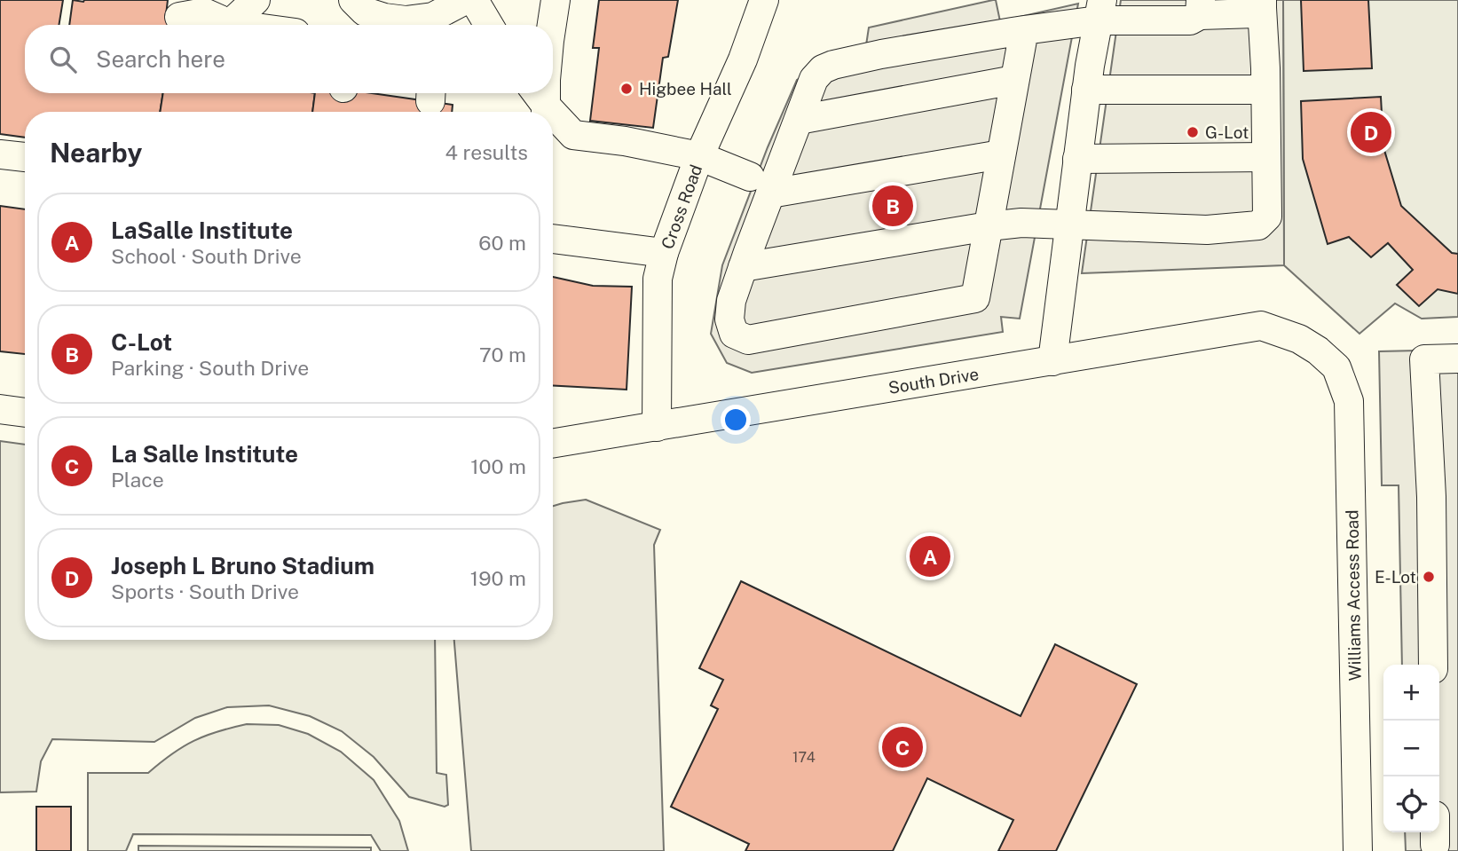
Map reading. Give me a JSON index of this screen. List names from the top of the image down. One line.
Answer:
{"streets":{"street":["Cross Road","South Drive","Williams Access Road"]},"crossings":[["Cross Road","South Drive"],["South Drive","Williams Access Road"]],"places":["Higbee Hall","G-Lot","E-Lot"],"house_numbers":["174"],"page":{"search":"Search here","pins":["D","B","A","C"],"heading":["Nearby","4 results"],"list":[{"mark":"A","name":"LaSalle Institute","note":"School · South Drive","value":"60 m"},{"mark":"B","name":"C-Lot","note":"Parking · South Drive","value":"70 m"},{"mark":"C","name":"La Salle Institute","note":"Place","value":"100 m"},{"mark":"D","name":"Joseph L Bruno Stadium","note":"Sports · South Drive","value":"190 m"}],"map_buttons":["+","−"]}}
